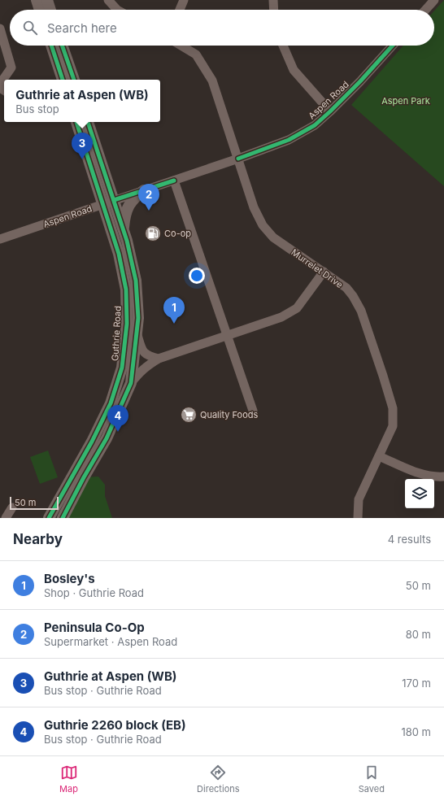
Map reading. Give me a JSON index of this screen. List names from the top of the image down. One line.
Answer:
{"streets":{"main road":["Guthrie Road"],"street":["Aspen Road","Murrelet Drive"]},"crossings":[["Aspen Road","Murrelet Drive"],["Aspen Road","Guthrie Road"]],"parks":["Aspen Park"],"places":{"fuel station":["Co-op"],"supermarket":["Quality Foods"]},"scale_bar":"50 m","page":{"search":"Search here","popup":["Guthrie at Aspen (WB)","Bus stop"],"pins":["3","2","1","4"],"scale":"50 m","heading":["Nearby","4 results"],"list":[{"mark":"1","name":"Bosley's","note":"Shop · Guthrie Road","value":"50 m"},{"mark":"2","name":"Peninsula Co-Op","note":"Supermarket · Aspen Road","value":"80 m"},{"mark":"3","name":"Guthrie at Aspen (WB)","note":"Bus stop · Guthrie Road","value":"170 m"},{"mark":"4","name":"Guthrie 2260 block (EB)","note":"Bus stop · Guthrie Road","value":"180 m"}],"nav":["Map","Directions","Saved"]}}
